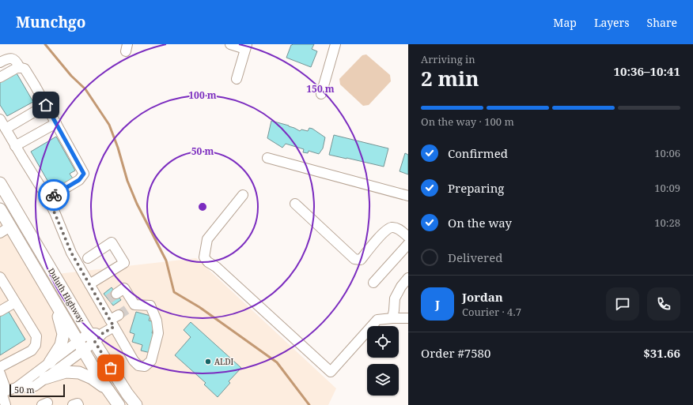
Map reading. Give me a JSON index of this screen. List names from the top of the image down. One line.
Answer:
{"streets":{"main road":["Duluth Highway"]},"places":["ALDI"],"scale_bar":"50 m","page":{"header":"Munchgo","nav":["Map","Layers","Share"],"heading":["2 min","Arriving in","10:36–10:41"],"panel":["Jordan","Courier · 4.7","Order #7580","$31.66"],"bar":"On the way · 100 m","list":[["Confirmed","10:06"],["Preparing","10:09"],["On the way","10:28"],"Delivered"],"round":"J","scale":"50 m"},"rings":["150 m","100 m","50 m"]}
